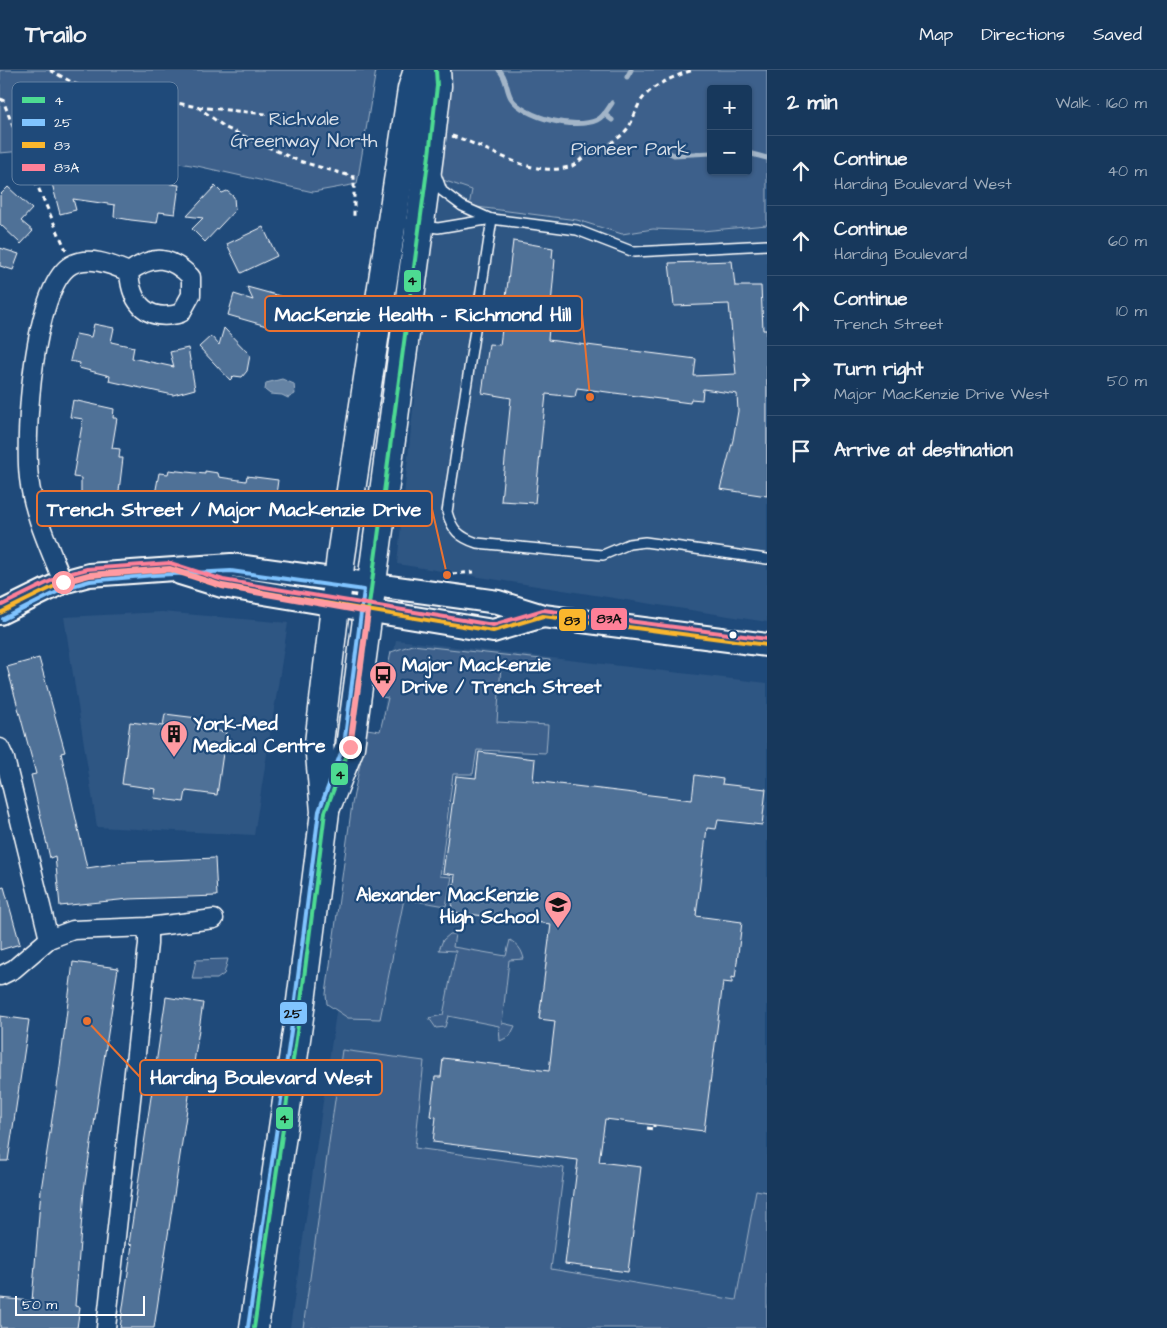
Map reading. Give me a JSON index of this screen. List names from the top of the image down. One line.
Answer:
{"parks":["Richvale Greenway North","Pioneer Park"],"places":{"other":["MacKenzie Health - Richmond Hill","Trench Street / Major Mackenzie Drive","Harding Boulevard West"],"bus stop":["Major Mackenzie Drive / Trench Street"],"building":["York-Med Medical Centre"],"school or university":["Alexander MacKenzie High School"]},"lines":["transit line 4","transit line 83A","transit line 83","transit line 25"],"legend":["4","25","83","83A"],"scale_bar":"50 m","page":{"header":"Trailo","nav":["Map","Directions","Saved"],"heading":["2 min","Walk · 160 m"],"map_buttons":["+","−"],"list":[["Continue","Harding Boulevard West","40 m"],["Continue","Harding Boulevard","60 m"],["Continue","Trench Street","10 m"],["Turn right","Major MacKenzie Drive West","50 m"],"Arrive at destination"],"scale":"50 m"}}
